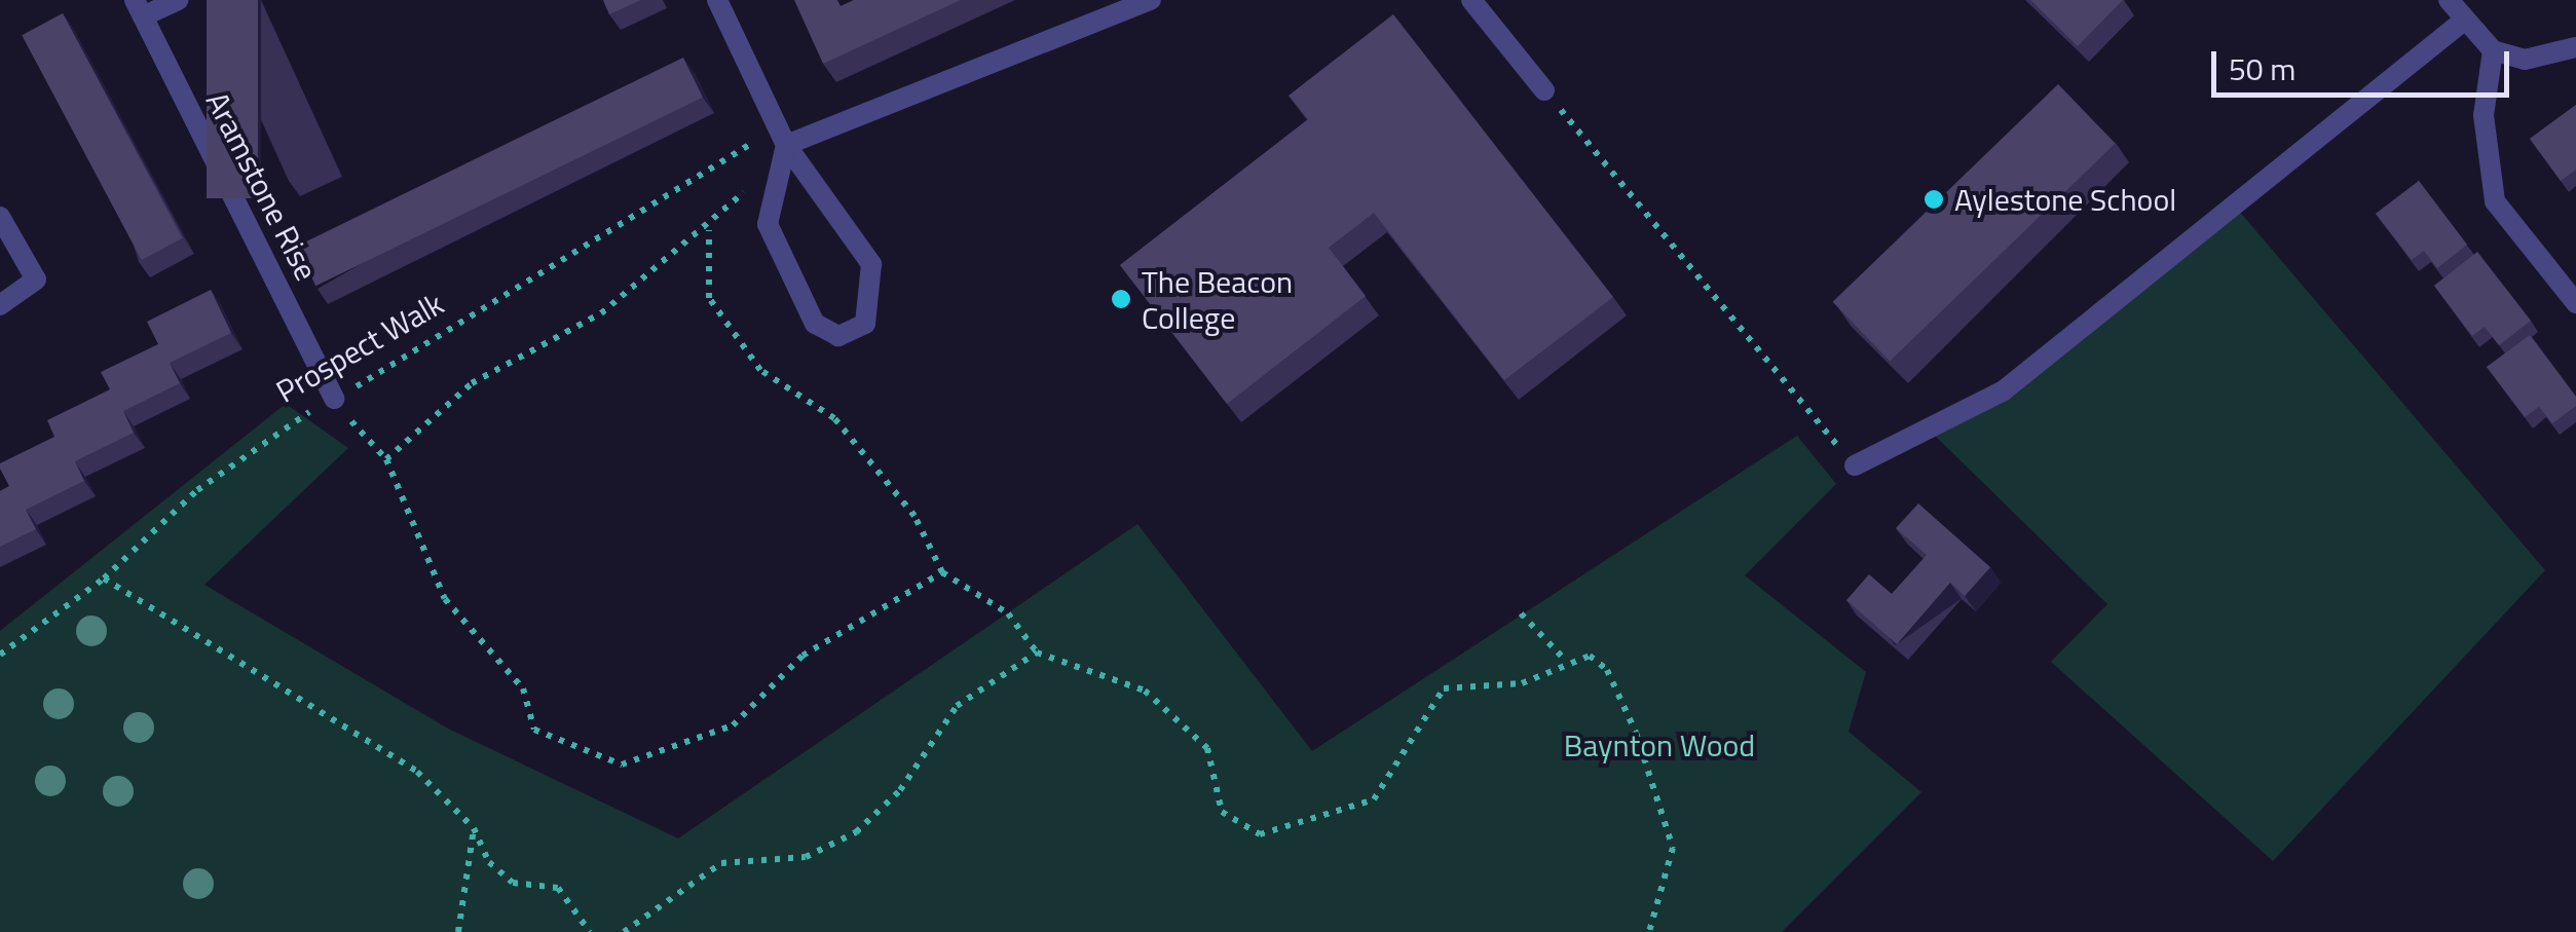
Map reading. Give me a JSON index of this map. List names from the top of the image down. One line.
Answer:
{"streets":{"street":["Aramstone Rise"],"path":["Prospect Walk"]},"crossings":[["Aramstone Rise","Prospect Walk"]],"parks":["Baynton Wood"],"places":["Aylestone School","The Beacon College"],"scale_bar":"50 m"}
